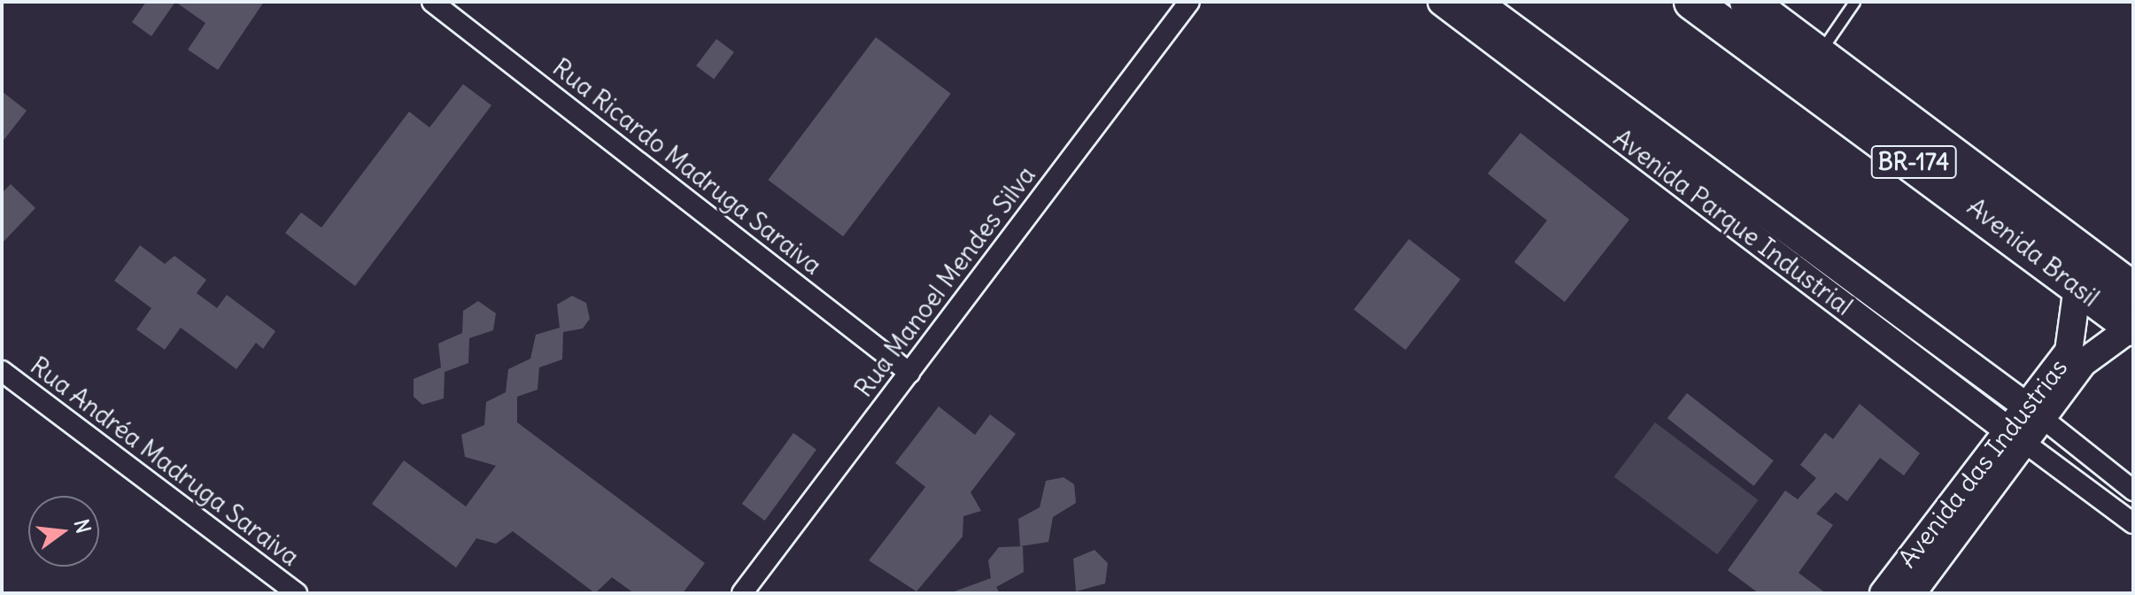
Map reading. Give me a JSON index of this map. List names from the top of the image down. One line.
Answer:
{"streets":{"highway":["BR-174","Avenida Brasil"],"main road":["Avenida Parque Industrial","Avenida das Industrias"],"street":["Rua Ricardo Madruga Saraiva","Rua Manoel Mendes Silva","Rua Andréa Madruga Saraiva"]},"crossings":[["Rua Ricardo Madruga Saraiva","Rua Manoel Mendes Silva"],["Avenida Parque Industrial","Avenida das Industrias"],["Avenida Brasil","Avenida das Industrias"]],"north":"right"}
